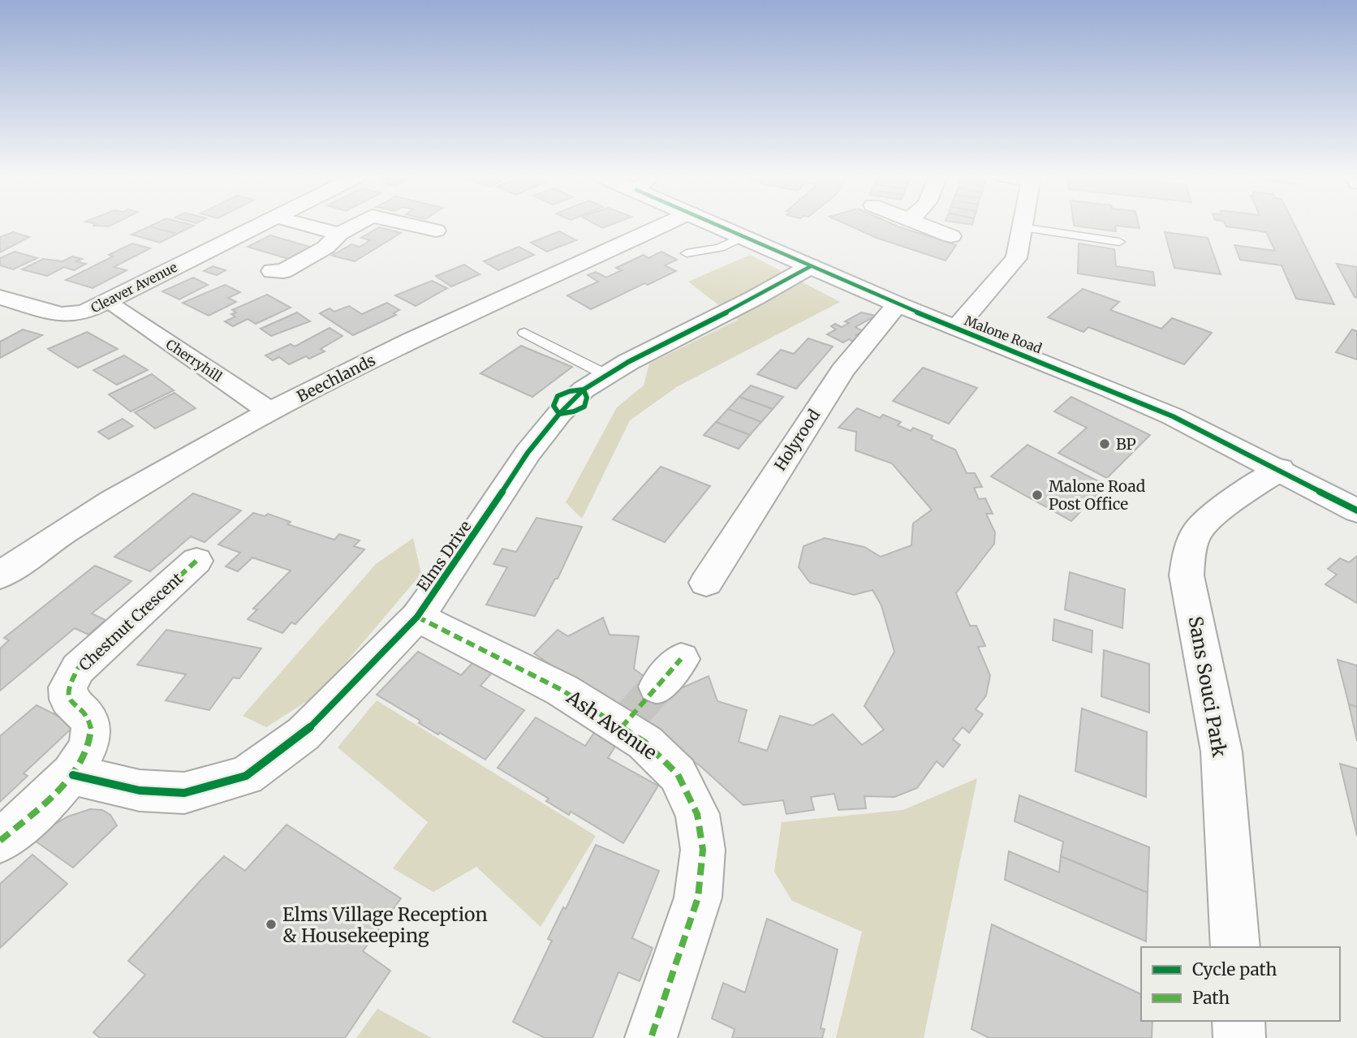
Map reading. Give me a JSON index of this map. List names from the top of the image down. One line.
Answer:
{"streets":{"street":["Cleaver Avenue","Malone Road","Cherryhill","Beechlands","Holyrood","Elms Drive","Chestnut Crescent","Sans Souci Park","Ash Avenue"]},"crossings":[["Malone Road","Holyrood"],["Malone Road","Elms Drive"],["Malone Road","Sans Souci Park"],["Cherryhill","Beechlands"],["Elms Drive","Chestnut Crescent"],["Elms Drive","Ash Avenue"]],"places":["BP","Malone Road Post Office","Elms Village Reception & Housekeeping"],"legend":["Cycle path","Path"]}
